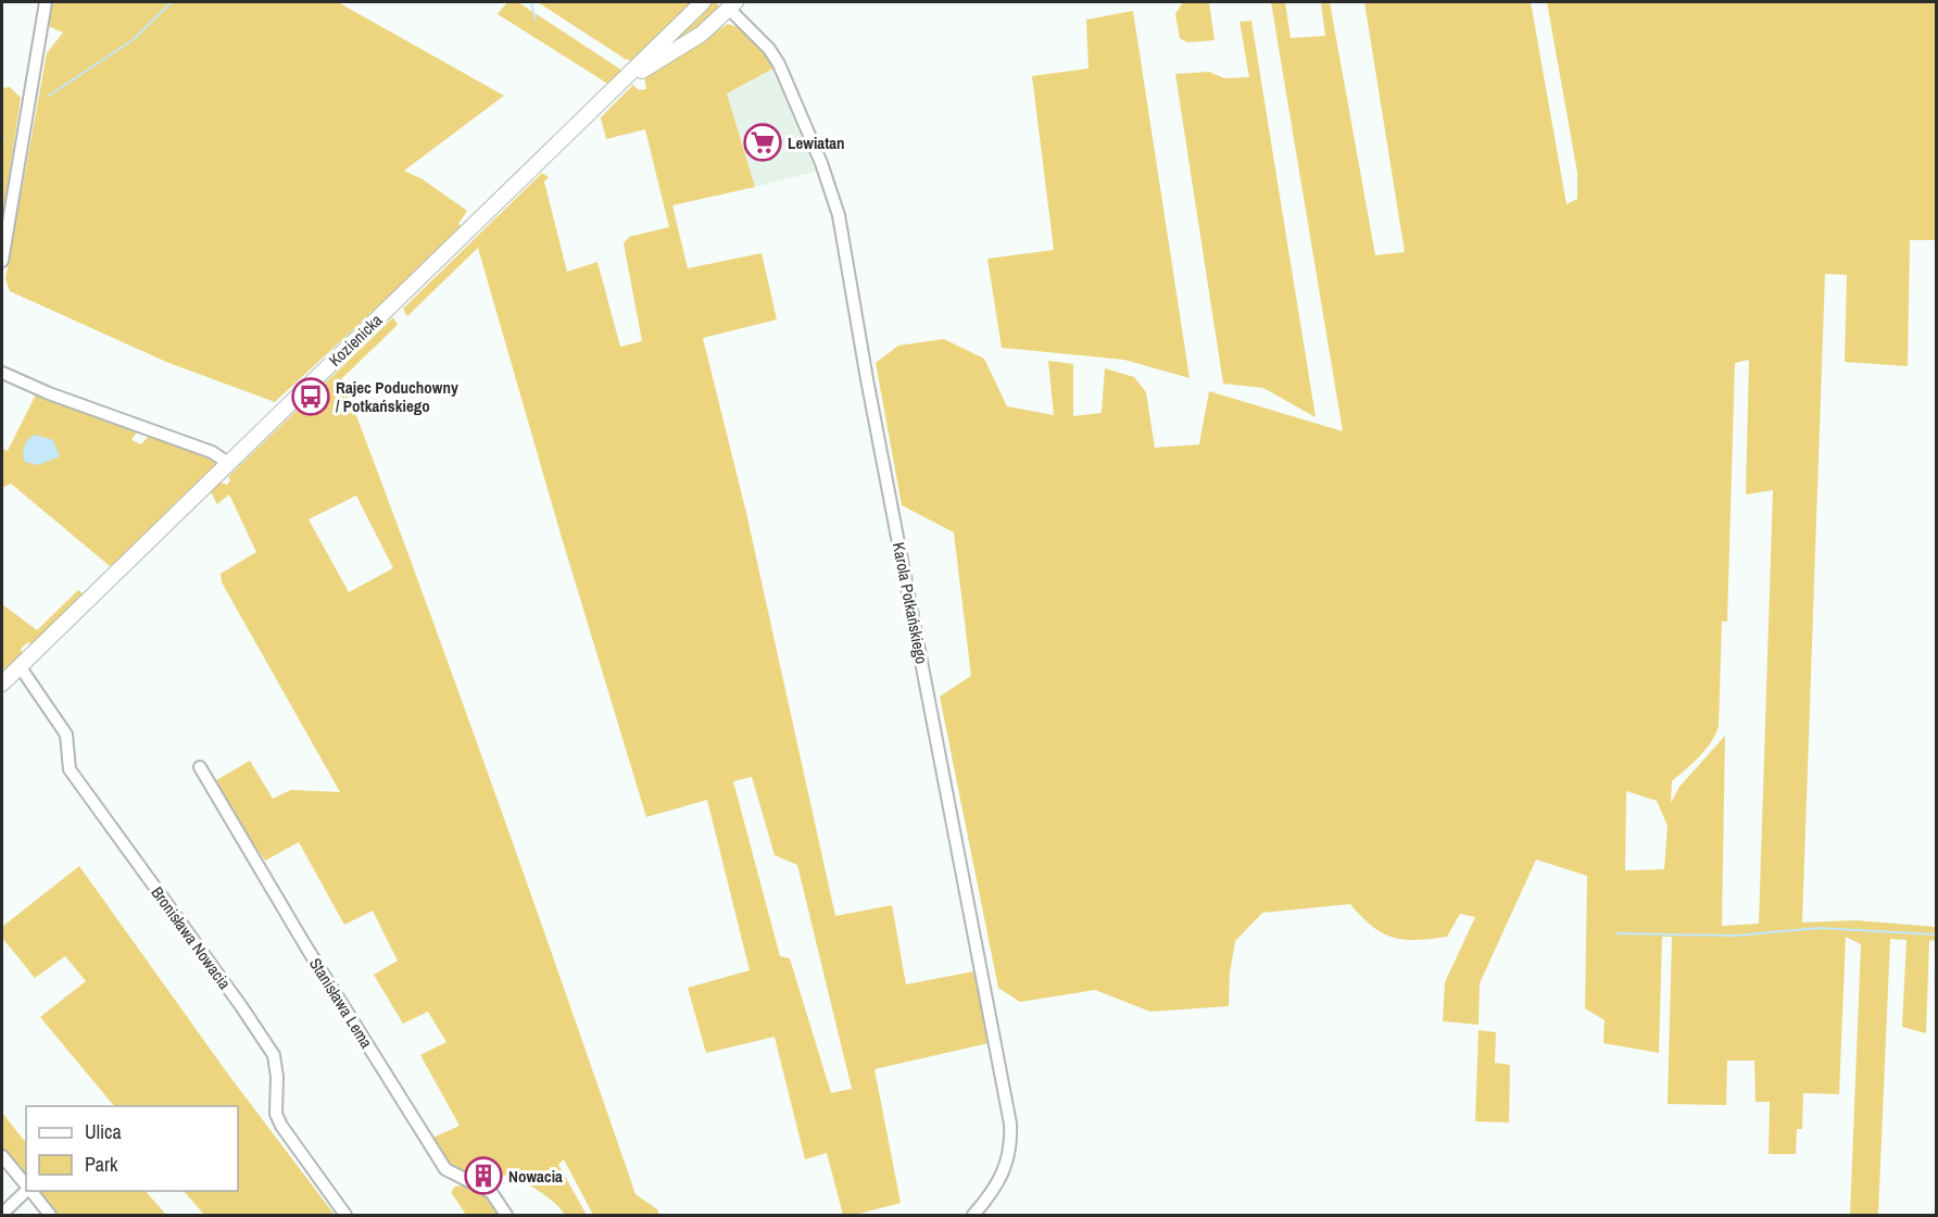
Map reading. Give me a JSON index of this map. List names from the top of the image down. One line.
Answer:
{"streets":{"main road":["Kozienicka"],"street":["Karola Potkańskiego","Bronisława Nowacia","Stanisława Lema"]},"crossings":[["Kozienicka","Karola Potkańskiego"],["Kozienicka","Bronisława Nowacia"]],"places":{"supermarket":["Lewiatan"],"bus stop":["Rajec Poduchowny / Potkańskiego"],"building":["Nowacia"]},"legend":["Ulica","Park"]}
